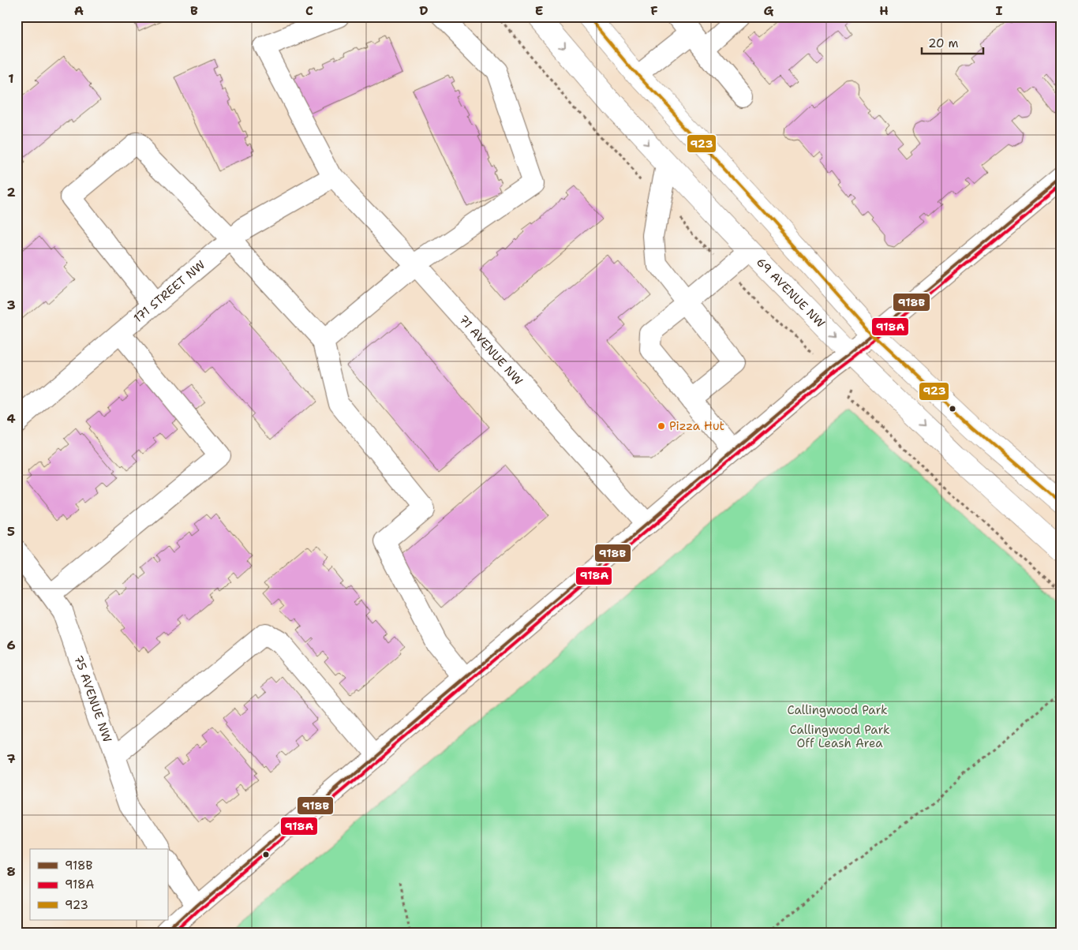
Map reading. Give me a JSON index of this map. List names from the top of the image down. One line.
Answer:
{"streets":{"main road":["69 AVENUE NW"],"street":["171 STREET NW","71 AVENUE NW","75 AVENUE NW"]},"crossings":[["171 STREET NW","71 AVENUE NW"]],"parks":["Callingwood Park","Callingwood Park Off Leash Area"],"places":["Pizza Hut"],"lines":["transit line 923","transit line 918B","transit line 918A"],"legend":["918B","918A","923"],"scale_bar":"20 m","grid":{"columns":["A","B","C","D","E","F","G","H","I"],"rows":["1","2","3","4","5","6","7","8"]}}
